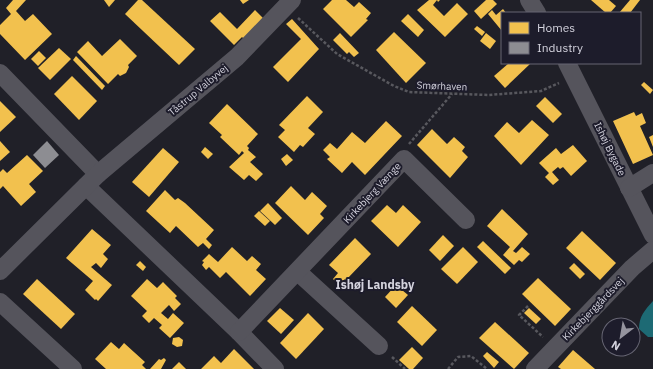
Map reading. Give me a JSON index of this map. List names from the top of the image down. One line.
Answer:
{"streets":{"street":["Tåstrup Valbyvej","Ishøj Bygade","Kirkebjerg Vænge","Kirkebjerggårdsvej"],"path":["Smørhaven"]},"crossings":[["Smørhaven","Tåstrup Valbyvej"],["Smørhaven","Ishøj Bygade"]],"districts":["Ishøj Landsby"],"legend":["Homes","Industry"],"north":"bottom left"}
